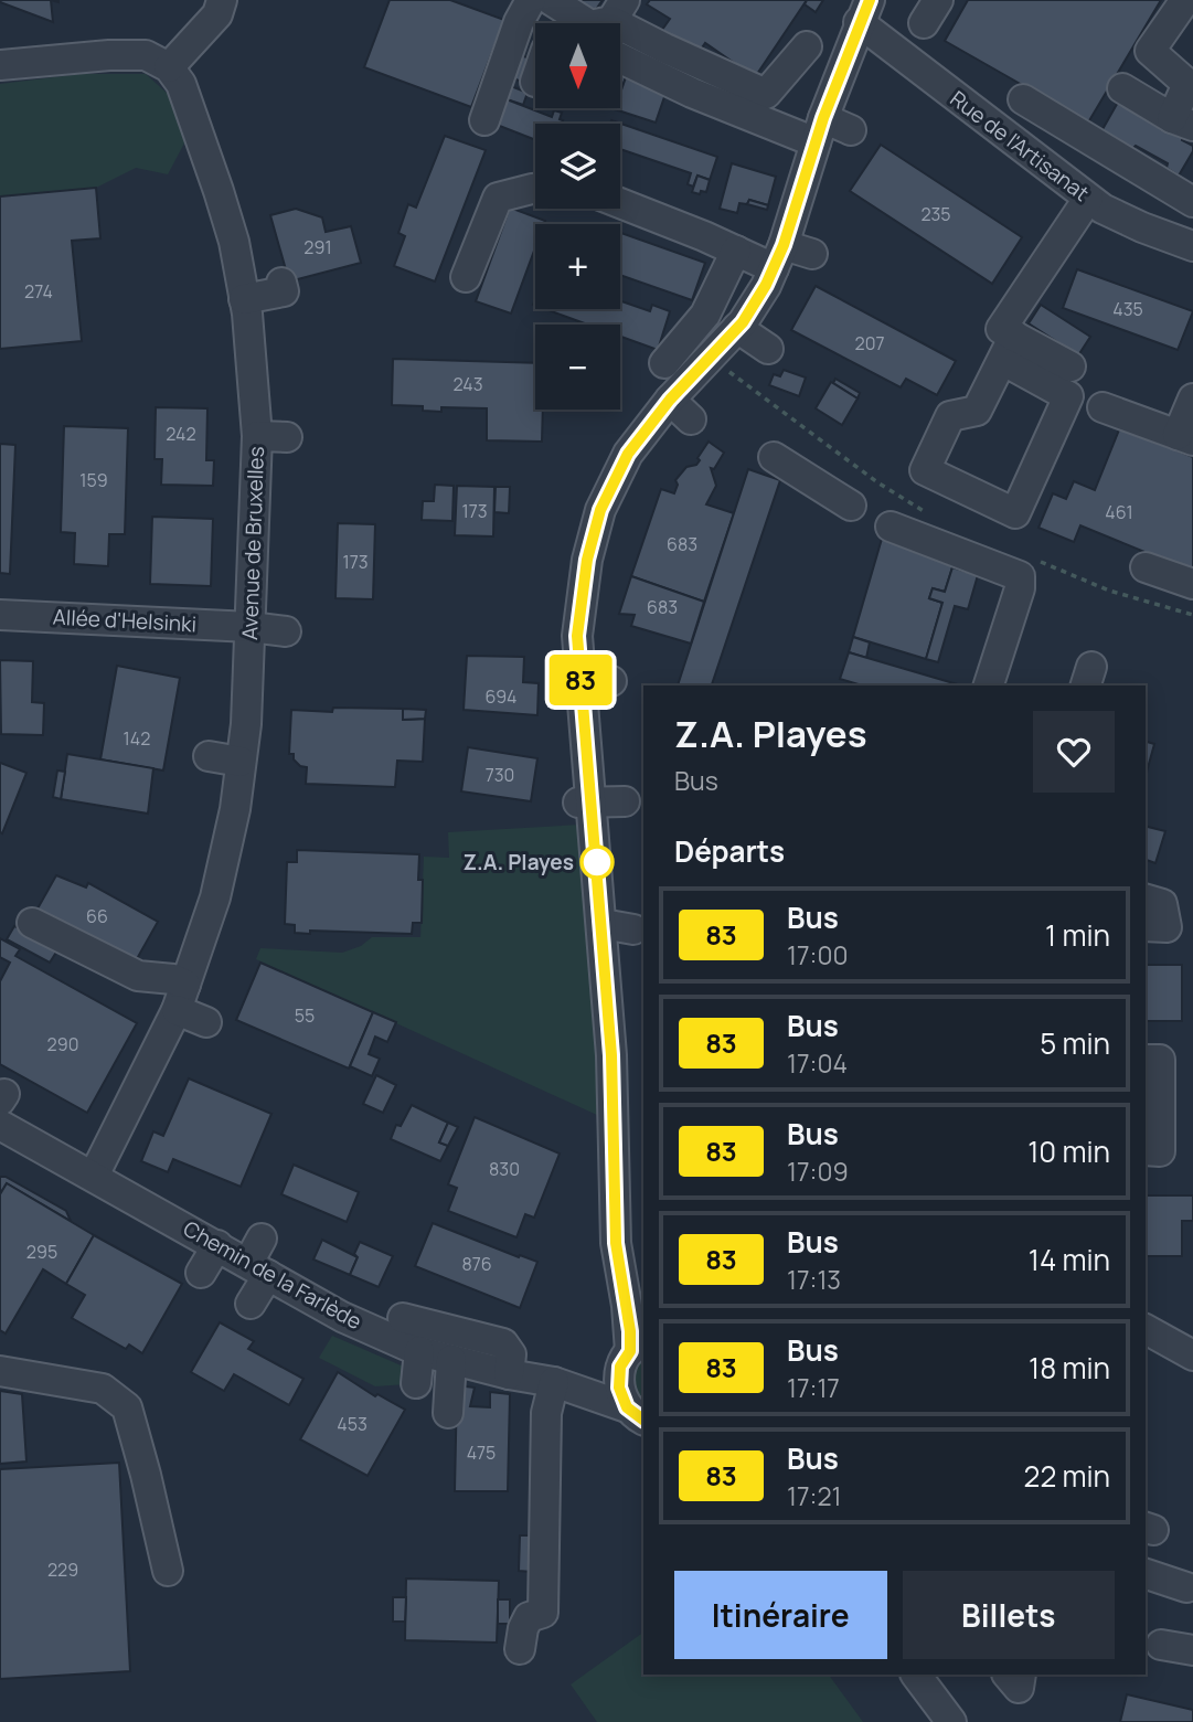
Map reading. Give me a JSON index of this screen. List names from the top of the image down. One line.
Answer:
{"streets":{"street":["Rue de l'Artisanat","Avenue de Bruxelles","Allée d'Helsinki","Chemin de la Farlède"]},"crossings":[["Avenue de Bruxelles","Allée d'Helsinki"],["Avenue de Bruxelles","Chemin de la Farlède"]],"places":["Z.A. Playes"],"lines":["bus line 83"],"house_numbers":["235","291","274","435","207","243","242","159","173","461","683","173","683","694","142","730","66","55","290","830","295","876","453","475","229"],"north":"bottom","page":{"on_map":"83","map_buttons":["+","−"],"heading":[["Z.A. Playes","Bus"],"Départs"],"list":[{"mark":"83","name":"Bus","note":"17:00","value":"1 min"},{"mark":"83","name":"Bus","note":"17:04","value":"5 min"},{"mark":"83","name":"Bus","note":"17:09","value":"10 min"},{"mark":"83","name":"Bus","note":"17:13","value":"14 min"},{"mark":"83","name":"Bus","note":"17:17","value":"18 min"},{"mark":"83","name":"Bus","note":"17:21","value":"22 min"}],"buttons":["Itinéraire","Billets"]}}
